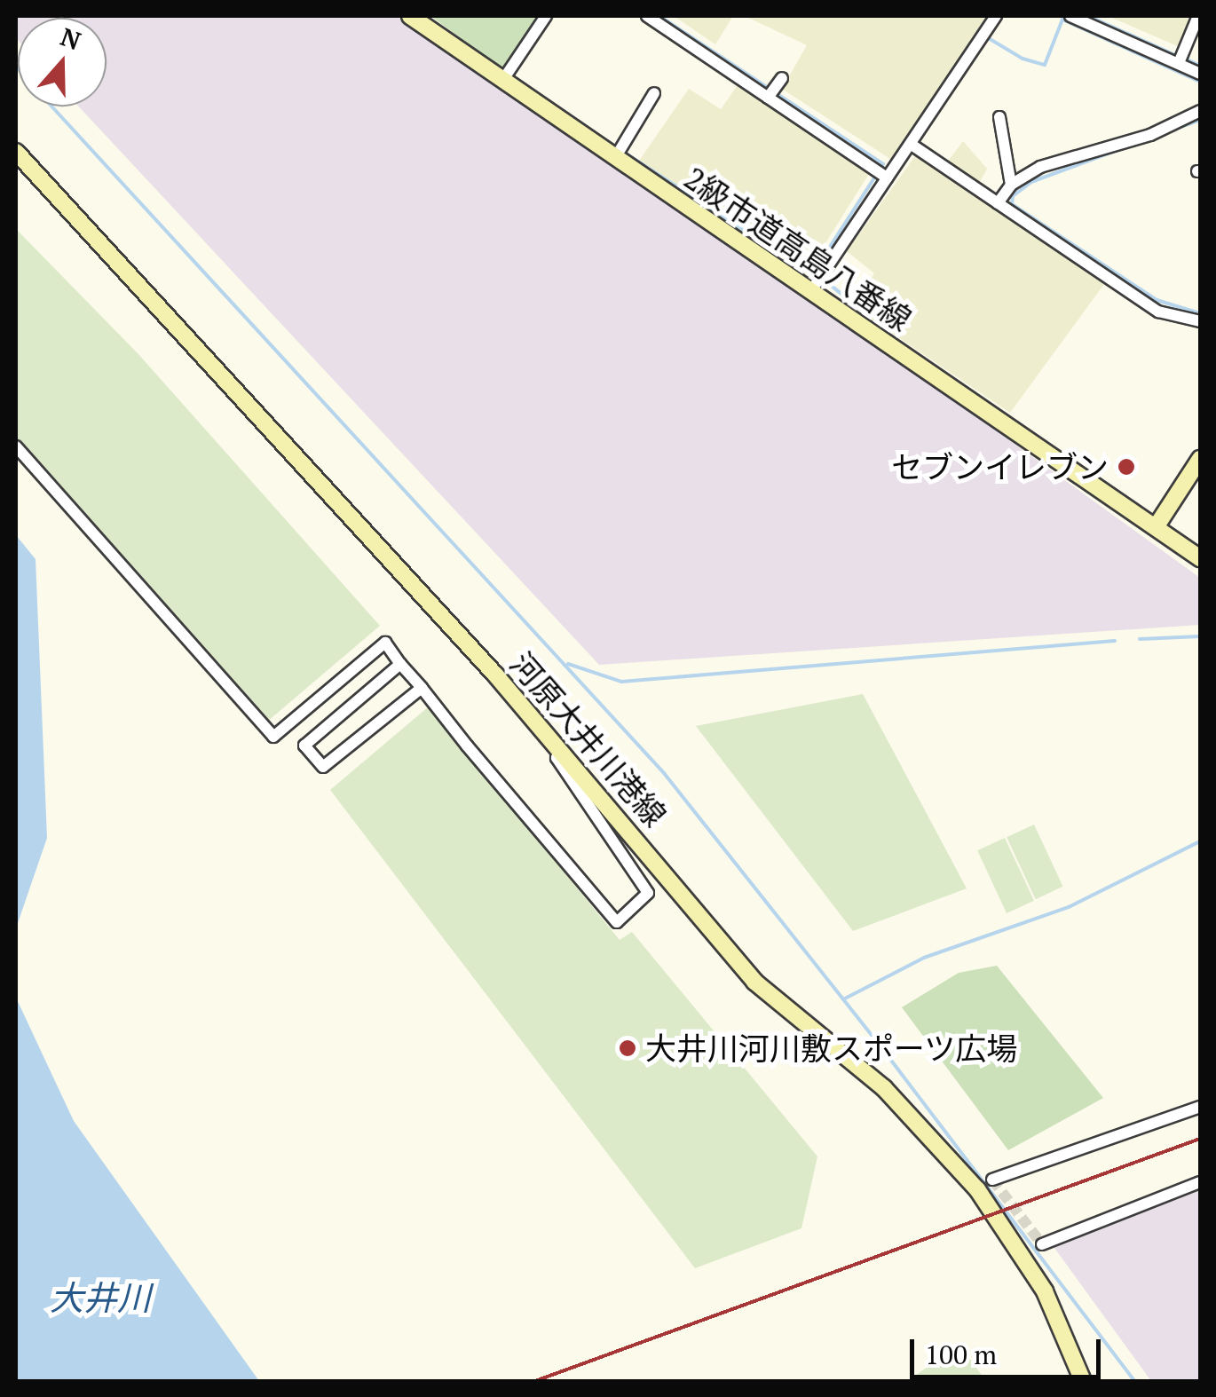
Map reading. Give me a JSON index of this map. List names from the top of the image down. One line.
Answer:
{"streets":{"main road":["2級市道高島八番線","河原大井川港線"]},"water":["大井川"],"places":["セブンイレブン","大井川河川敷スポーツ広場"],"scale_bar":"100 m","north":"top"}
